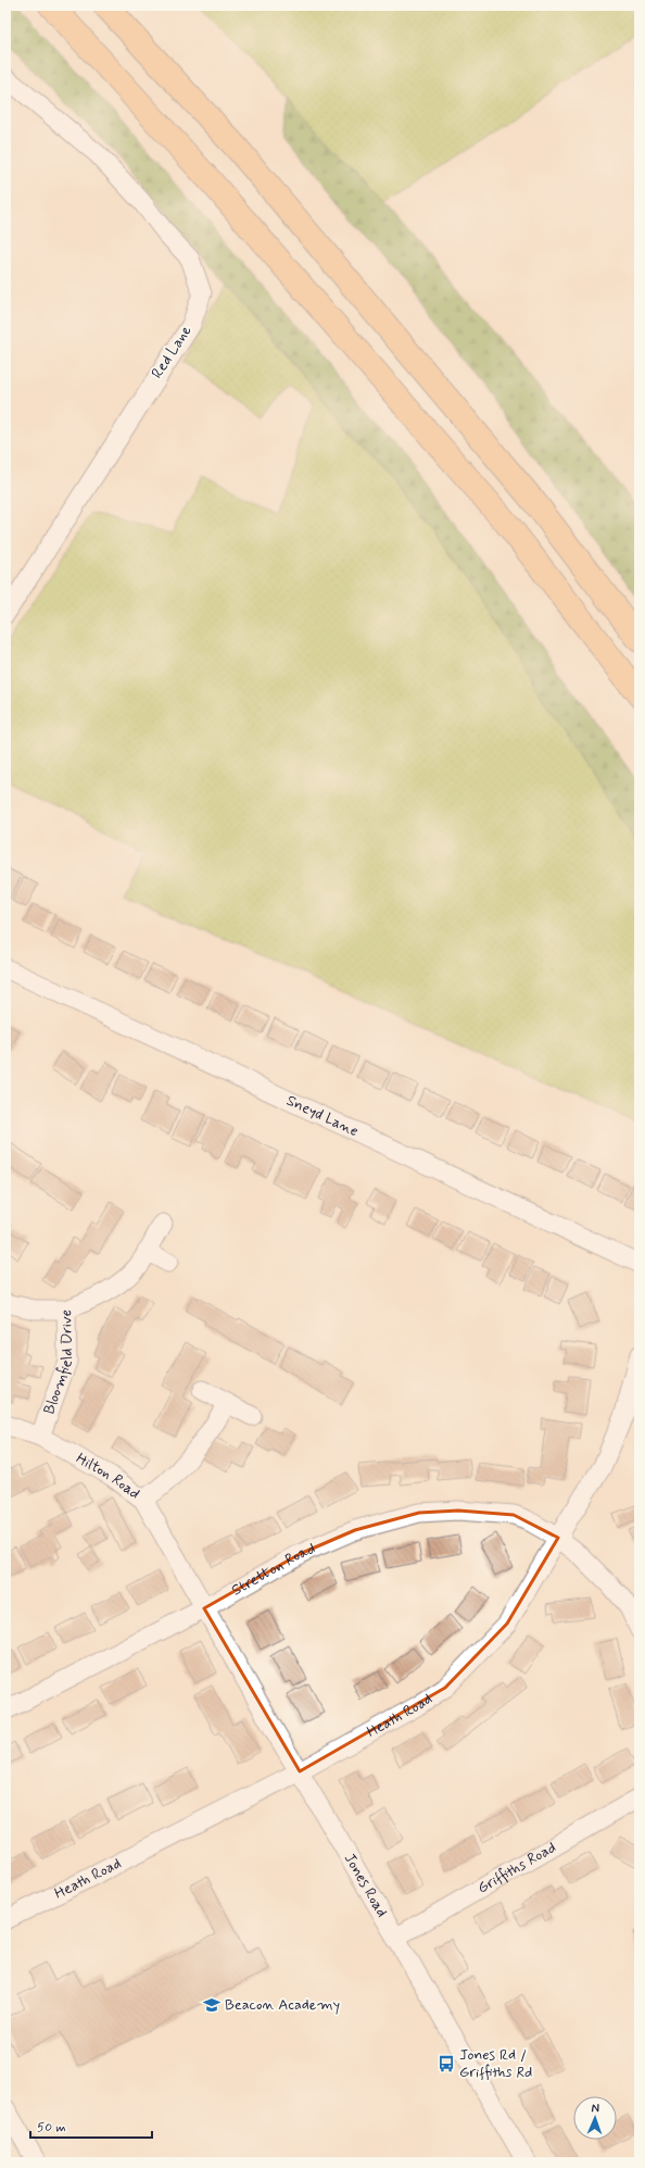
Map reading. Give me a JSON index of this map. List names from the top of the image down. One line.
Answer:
{"streets":{"street":["Red Lane","Sneyd Lane","Bloomfield Drive","Hilton Road","Stretton Road","Heath Road","Griffiths Road","Jones Road"]},"crossings":[["Bloomfield Drive","Hilton Road"],["Hilton Road","Stretton Road"],["Hilton Road","Jones Road"],["Stretton Road","Heath Road"],["Stretton Road","Jones Road"],["Heath Road","Jones Road"],["Griffiths Road","Jones Road"]],"places":{"school or university":["Beacon Academy"],"bus stop":["Jones Rd / Griffiths Rd"]},"scale_bar":"50 m","north":"top"}
